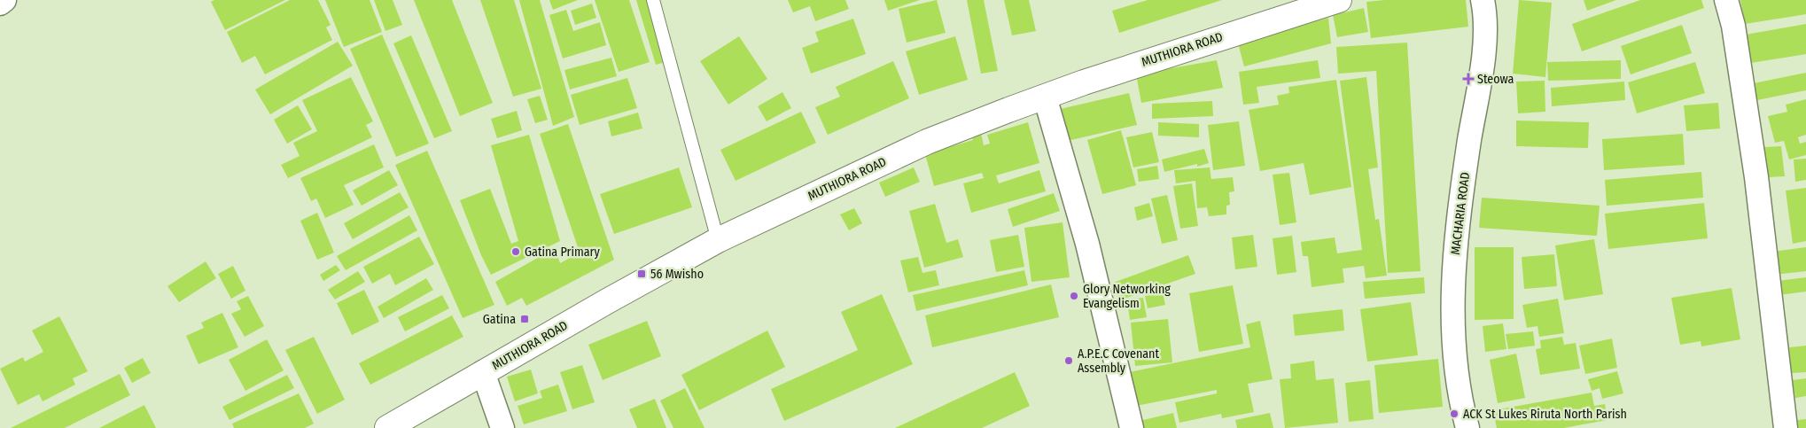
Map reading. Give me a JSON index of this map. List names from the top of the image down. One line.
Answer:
{"streets":{"street":["MUTHIORA ROAD","MACHARIA ROAD"]},"places":{"health":["Steowa"],"other":["Gatina Primary","Glory Networking Evangelism","A.P.E.C Covenant Assembly","ACK St Lukes Riruta North Parish"],"transit":["56 Mwisho","Gatina"]}}
